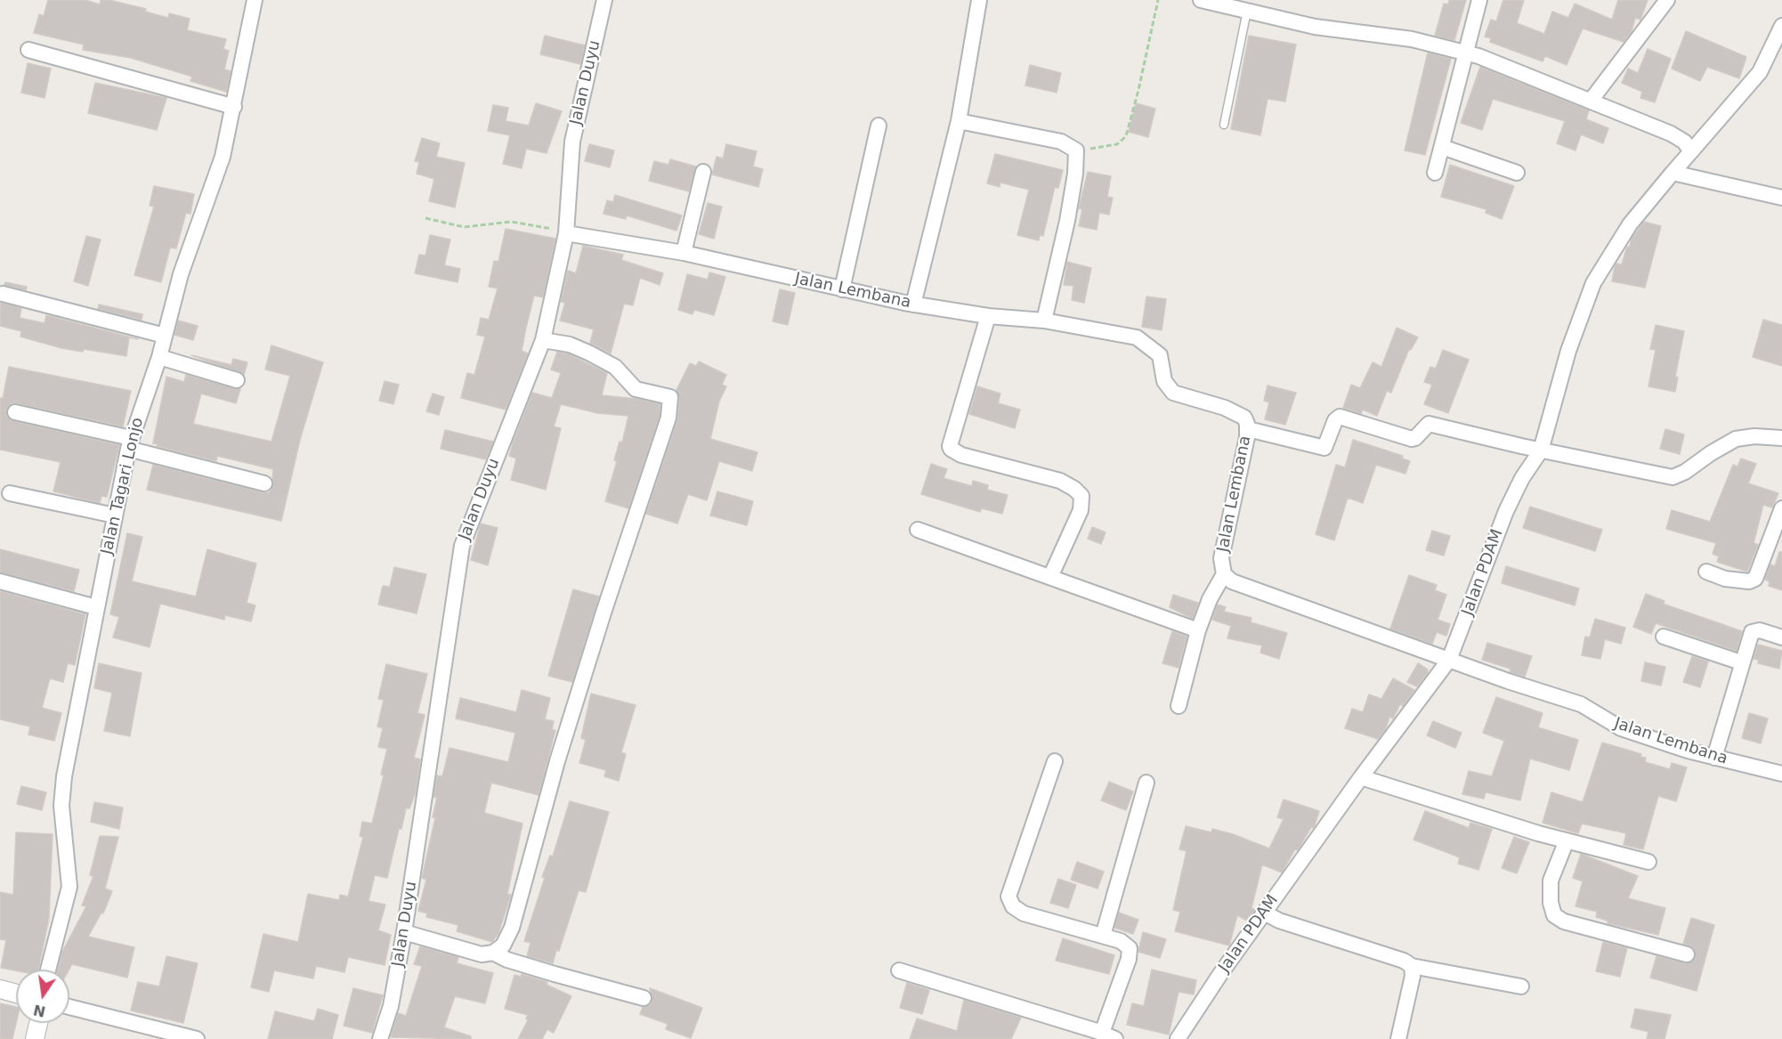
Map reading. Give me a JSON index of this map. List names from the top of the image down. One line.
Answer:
{"streets":{"street":["Jalan Duyu","Jalan Lembana","Jalan Tagari Lonjo","Jalan PDAM"]},"crossings":[["Jalan Duyu","Jalan Lembana"],["Jalan Lembana","Jalan PDAM"]],"north":"bottom"}
